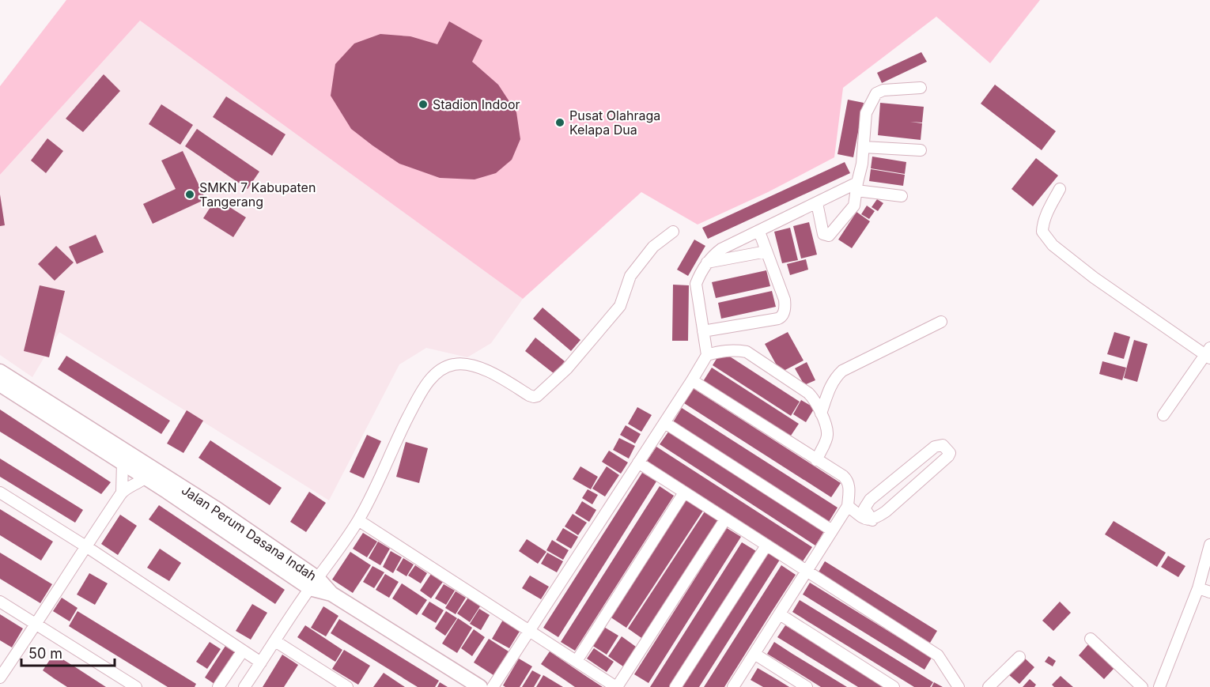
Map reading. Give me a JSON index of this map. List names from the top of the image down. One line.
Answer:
{"streets":{"street":["Jalan Perum Dasana Indah"]},"places":["Stadion Indoor","Pusat Olahraga Kelapa Dua","SMKN 7 Kabupaten Tangerang"],"scale_bar":"50 m"}
